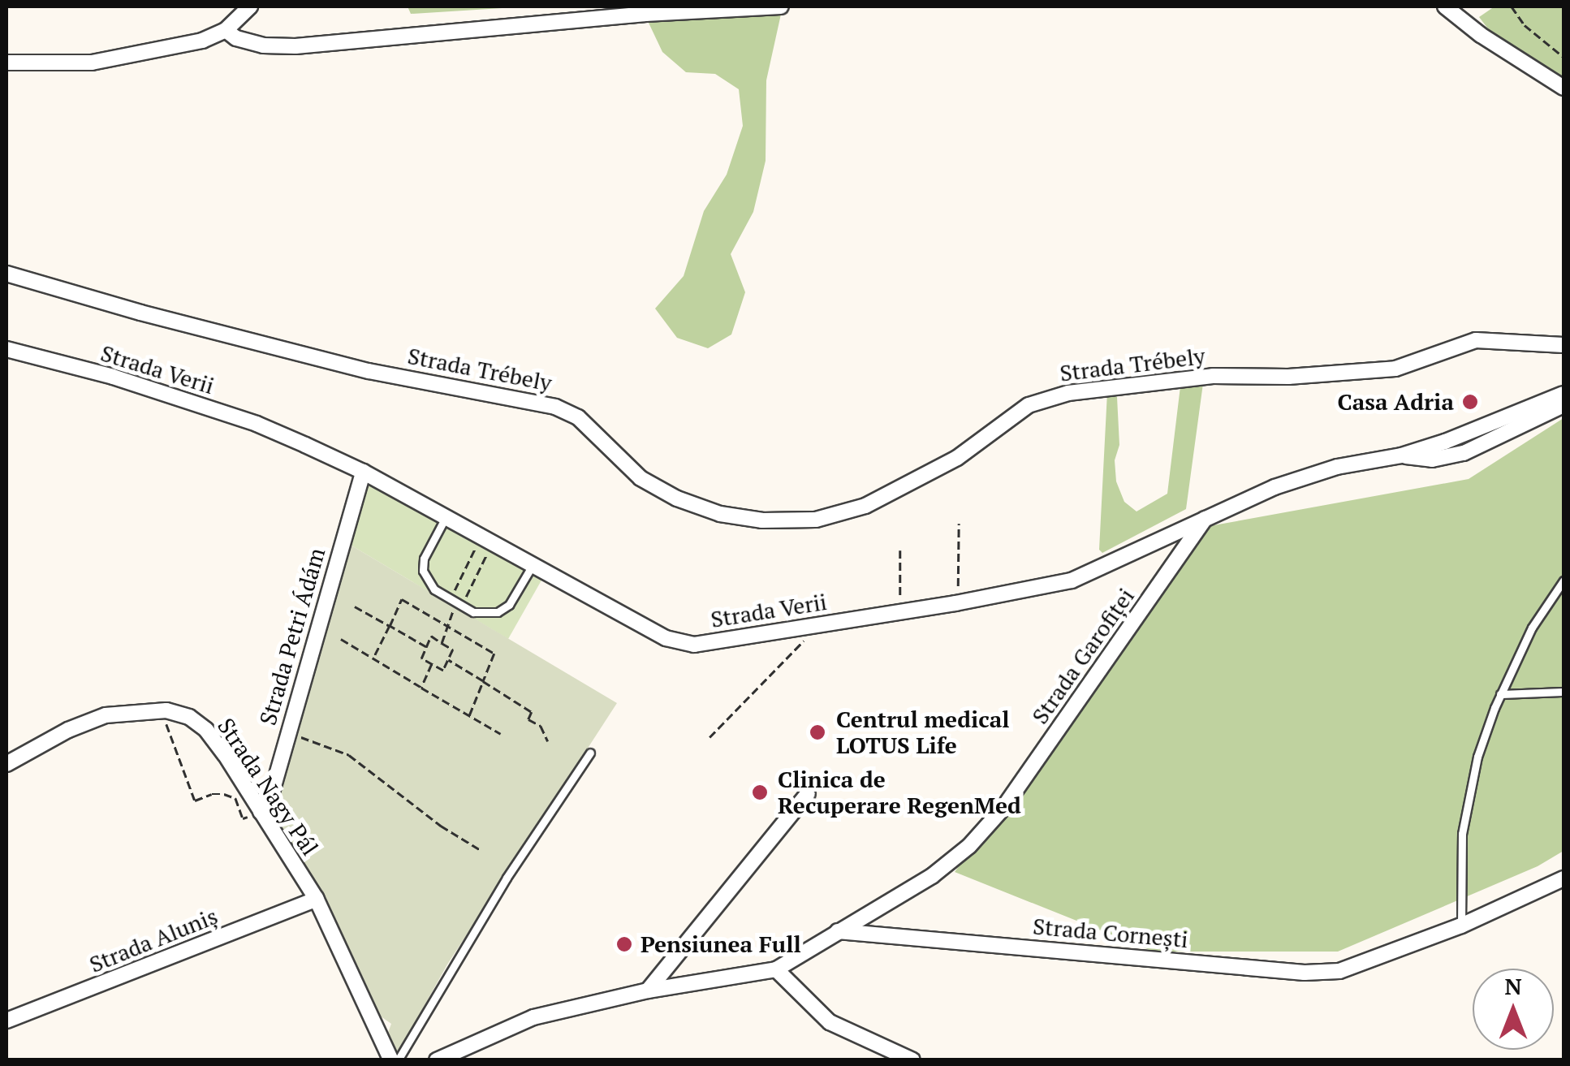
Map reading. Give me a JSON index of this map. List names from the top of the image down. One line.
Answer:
{"streets":{"street":["Strada Trébely","Strada Verii","Strada Petri Ádám","Strada Garofiței","Strada Nagy Pál","Strada Cornești","Strada Aluniș"]},"crossings":[["Strada Verii","Strada Petri Ádám"],["Strada Verii","Strada Garofiței"],["Strada Petri Ádám","Strada Nagy Pál"],["Strada Garofiței","Strada Cornești"],["Strada Nagy Pál","Strada Aluniș"]],"places":["Casa Adria","Centrul medical LOTUS Life","Clinica de Recuperare RegenMed","Pensiunea Full"],"north":"top"}
